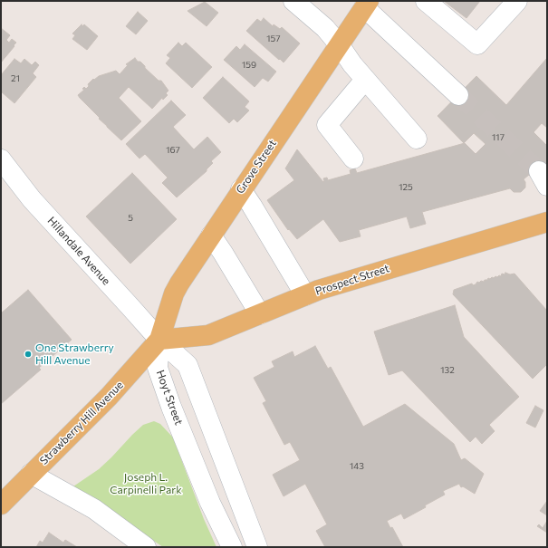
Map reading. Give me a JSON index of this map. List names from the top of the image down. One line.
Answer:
{"streets":{"main road":["Grove Street","Prospect Street","Strawberry Hill Avenue"],"street":["Hillandale Avenue","Hoyt Street"]},"crossings":[["Grove Street","Hillandale Avenue"],["Grove Street","Prospect Street"],["Grove Street","Hoyt Street"],["Grove Street","Strawberry Hill Avenue"],["Hillandale Avenue","Prospect Street"],["Hillandale Avenue","Hoyt Street"],["Hillandale Avenue","Strawberry Hill Avenue"],["Prospect Street","Hoyt Street"],["Prospect Street","Strawberry Hill Avenue"],["Hoyt Street","Strawberry Hill Avenue"]],"parks":["Joseph L. Carpinelli Park"],"places":["One Strawberry Hill Avenue"],"house_numbers":["157","159","21","117","167","125","5","132","143"]}
